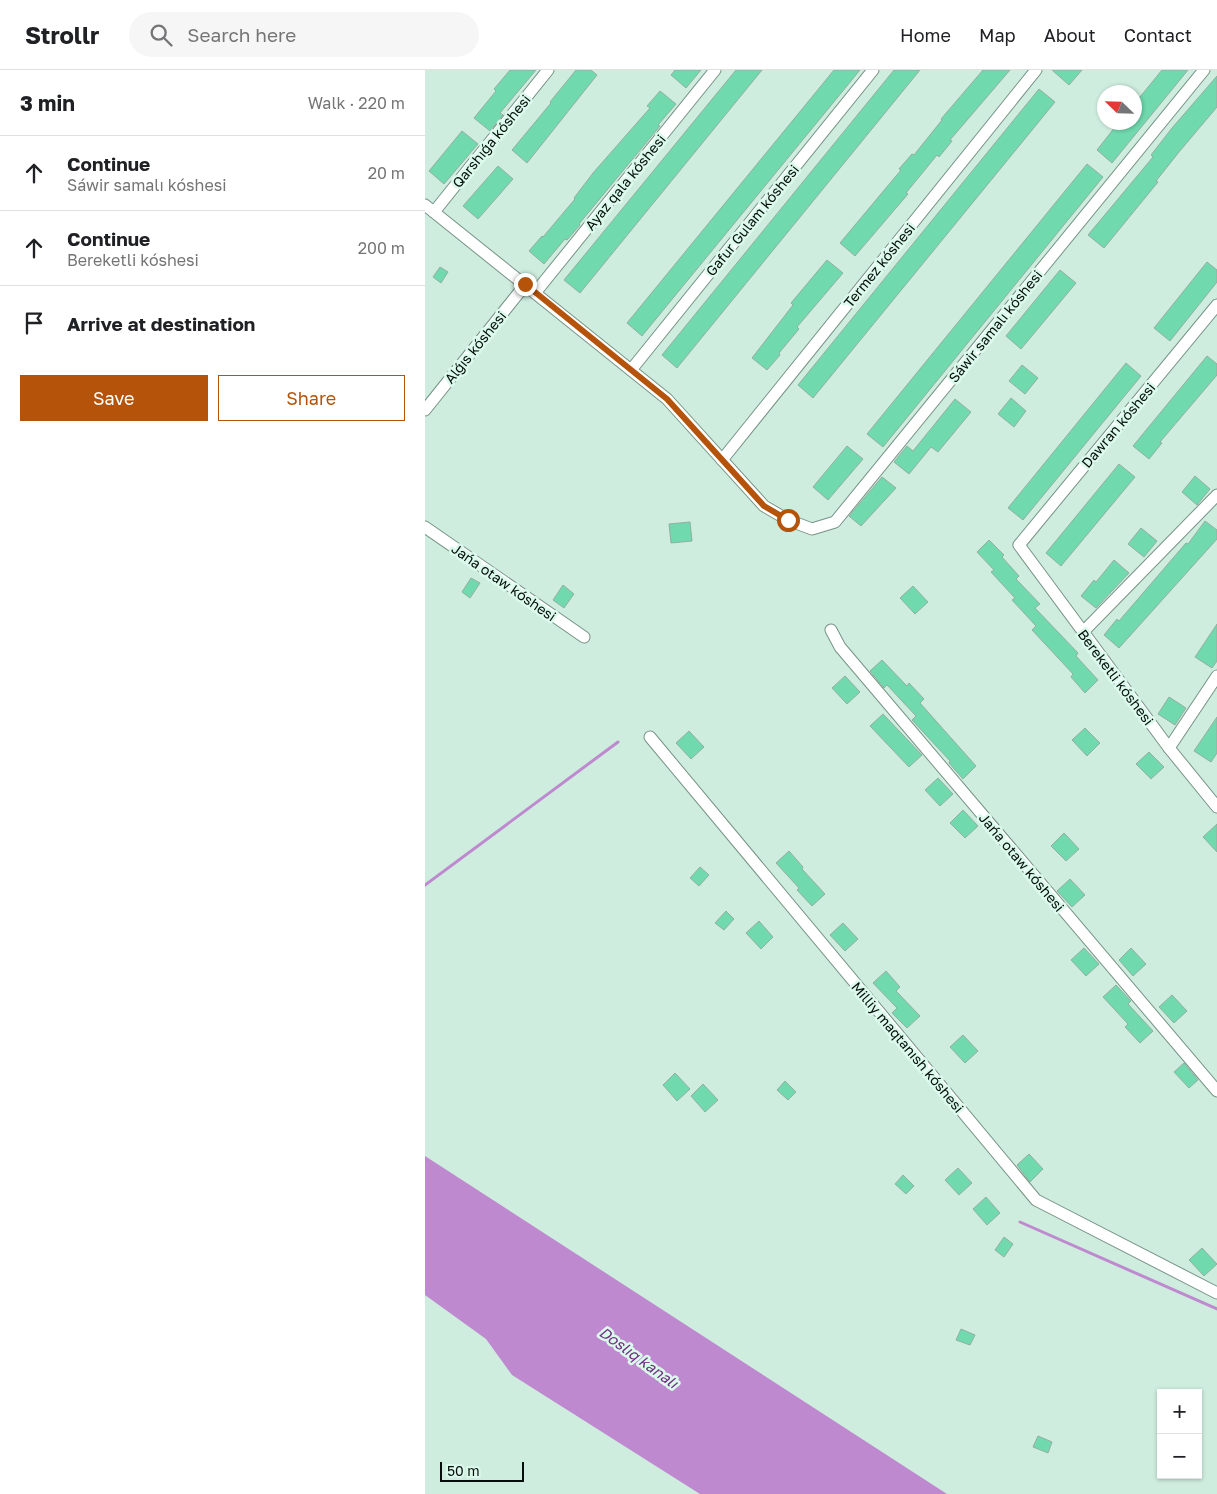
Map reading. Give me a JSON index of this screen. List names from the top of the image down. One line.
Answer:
{"streets":{"street":["Qarshıǵa kóshesi","Ayaz qala kóshesi","Gafur Gulam kóshesi","Termez kóshesi","Sáwir samalı kóshesi","Alǵıs kóshesi","Dawran kóshesi","Jańa otaw kóshesi","Bereketli kóshesi","Milliy maqtanısh kóshesi"]},"crossings":[["Termez kóshesi","Sáwir samalı kóshesi"],["Dawran kóshesi","Bereketli kóshesi"]],"water":["Doslıq kanalı"],"scale_bar":"50 m","north":"top left","page":{"header":"Strollr","search":"Search here","nav":["Home","Map","About","Contact"],"heading":["3 min","Walk · 220 m"],"list":[["Continue","Sáwir samalı kóshesi","20 m"],["Continue","Bereketli kóshesi","200 m"],"Arrive at destination"],"buttons":["Save","Share"],"map_buttons":["+","−"],"scale":"50 m"}}
